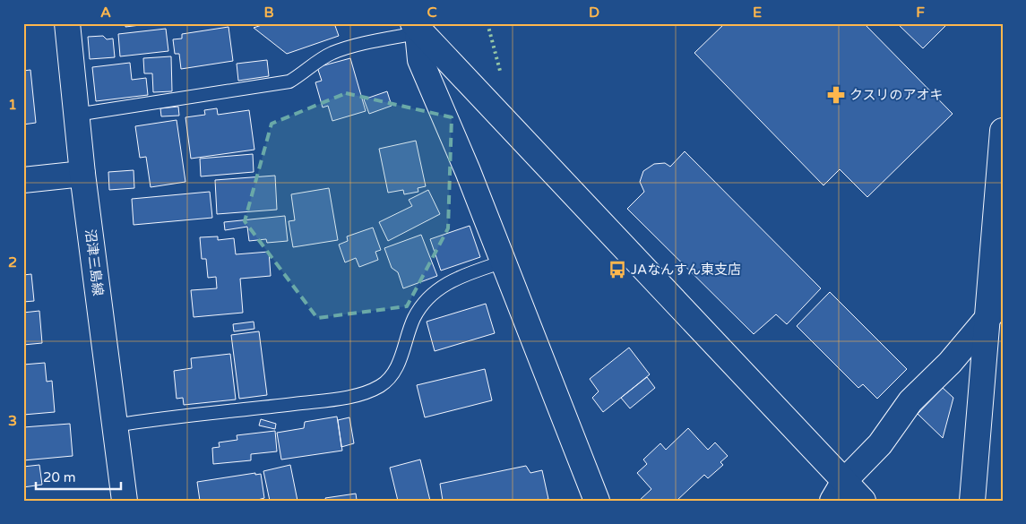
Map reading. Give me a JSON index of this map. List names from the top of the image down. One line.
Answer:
{"streets":{"street":["沼津三島線"]},"places":{"pharmacy":["クスリのアオキ"],"bus stop":["JAなんすん東支店"]},"scale_bar":"20 m","grid":{"columns":["A","B","C","D","E","F"],"rows":["1","2","3"]}}
